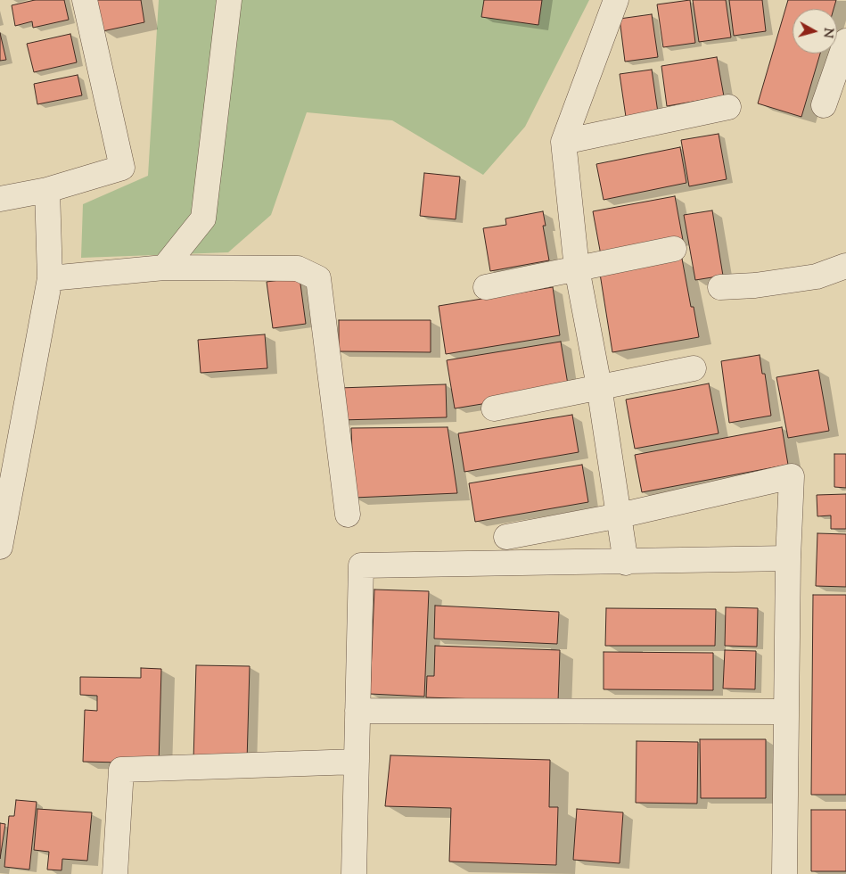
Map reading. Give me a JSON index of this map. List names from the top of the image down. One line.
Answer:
{"north":"right"}
